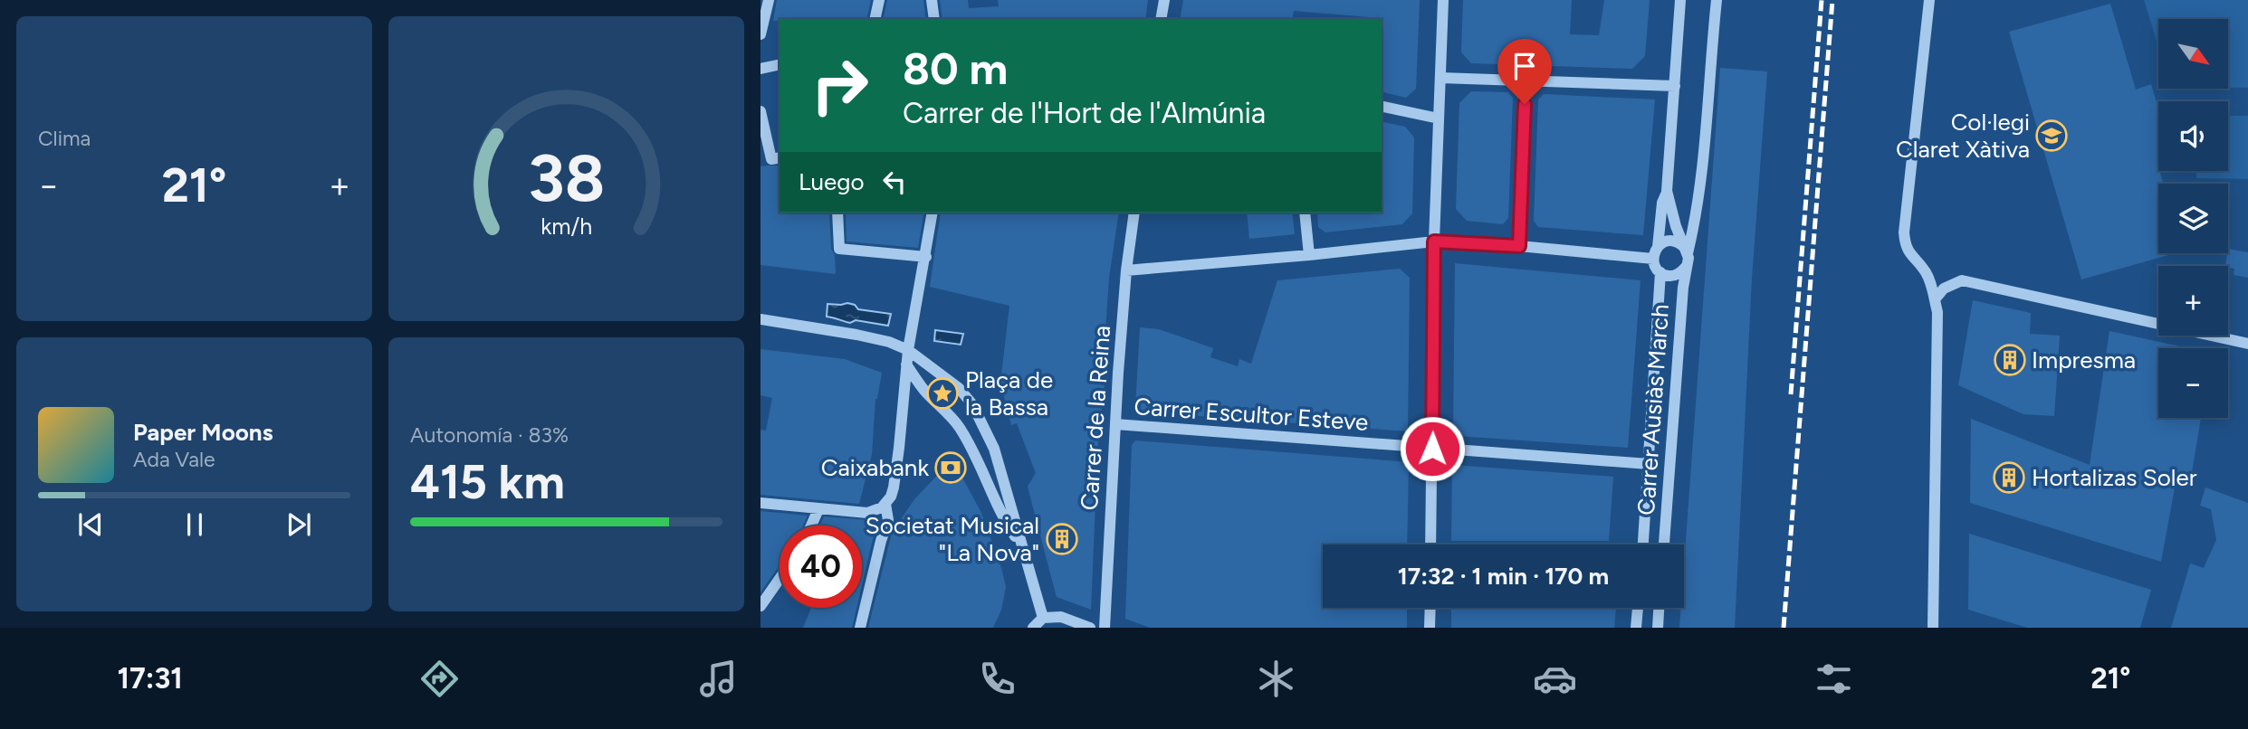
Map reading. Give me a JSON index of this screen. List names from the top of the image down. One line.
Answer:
{"streets":{"street":["Carrer Ausiàs March","Carrer Escultor Esteve","Carrer de la Reina"]},"crossings":[["Carrer Ausiàs March","Carrer Escultor Esteve"],["Carrer Escultor Esteve","Carrer de la Reina"]],"places":{"school or university":["Col·legi Claret Xàtiva"],"building":["Impresma","Hortalizas Soler","Societat Musical \"La Nova\""],"place":["Plaça de la Bassa"],"bank":["Caixabank"]},"north":"bottom right","page":{"tile":["Clima",["Autonomía · 83%","415 km"]],"map_buttons":["+","−"],"turn":["80 m","Carrer de l'Hort de l'Almúnia"],"then":"Luego","heat":["−","21°","+"],"song":["Paper Moons","Ada Vale"],"limit":"40","trip":"17:32 · 1 min · 170 m","tabs":["17:31","21°"],"gauge":["38","km/h"]}}
